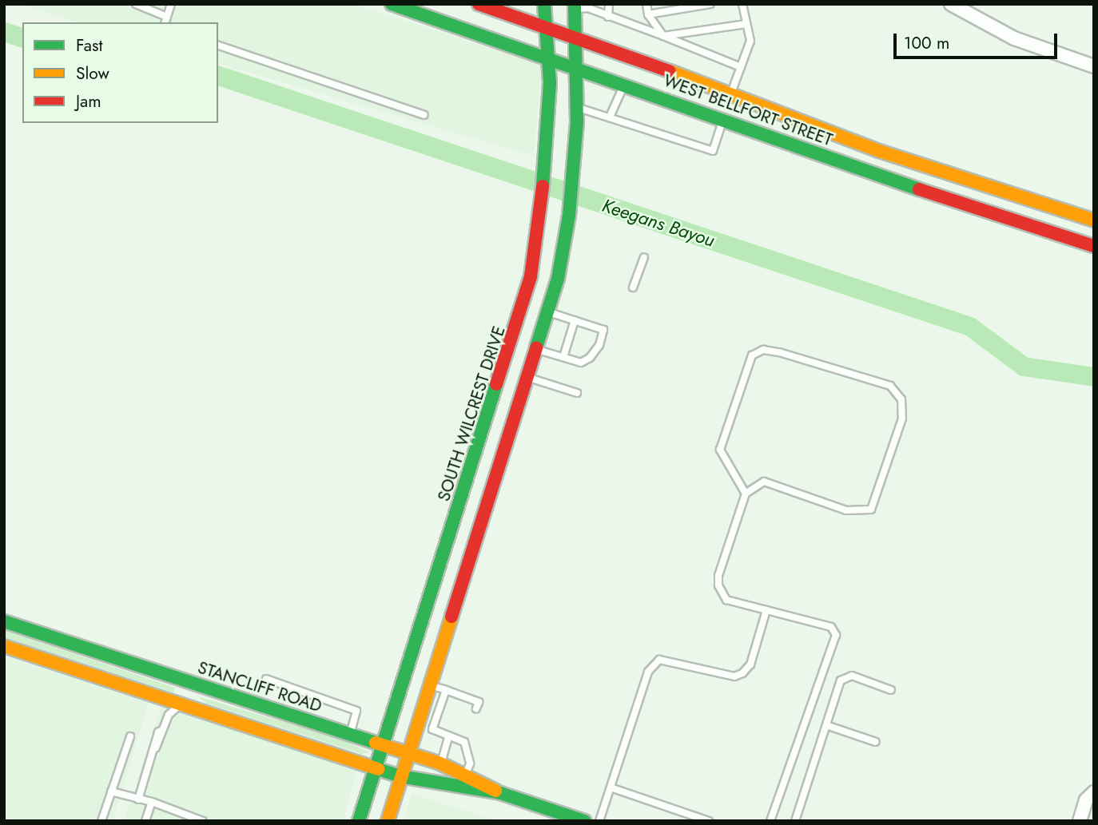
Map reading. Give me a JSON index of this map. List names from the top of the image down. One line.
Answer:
{"streets":{"main road":["WEST BELLFORT STREET","SOUTH WILCREST DRIVE","STANCLIFF ROAD"]},"crossings":[["WEST BELLFORT STREET","SOUTH WILCREST DRIVE"],["SOUTH WILCREST DRIVE","STANCLIFF ROAD"]],"water":["Keegans Bayou"],"legend":["Fast","Slow","Jam"],"scale_bar":"100 m"}
